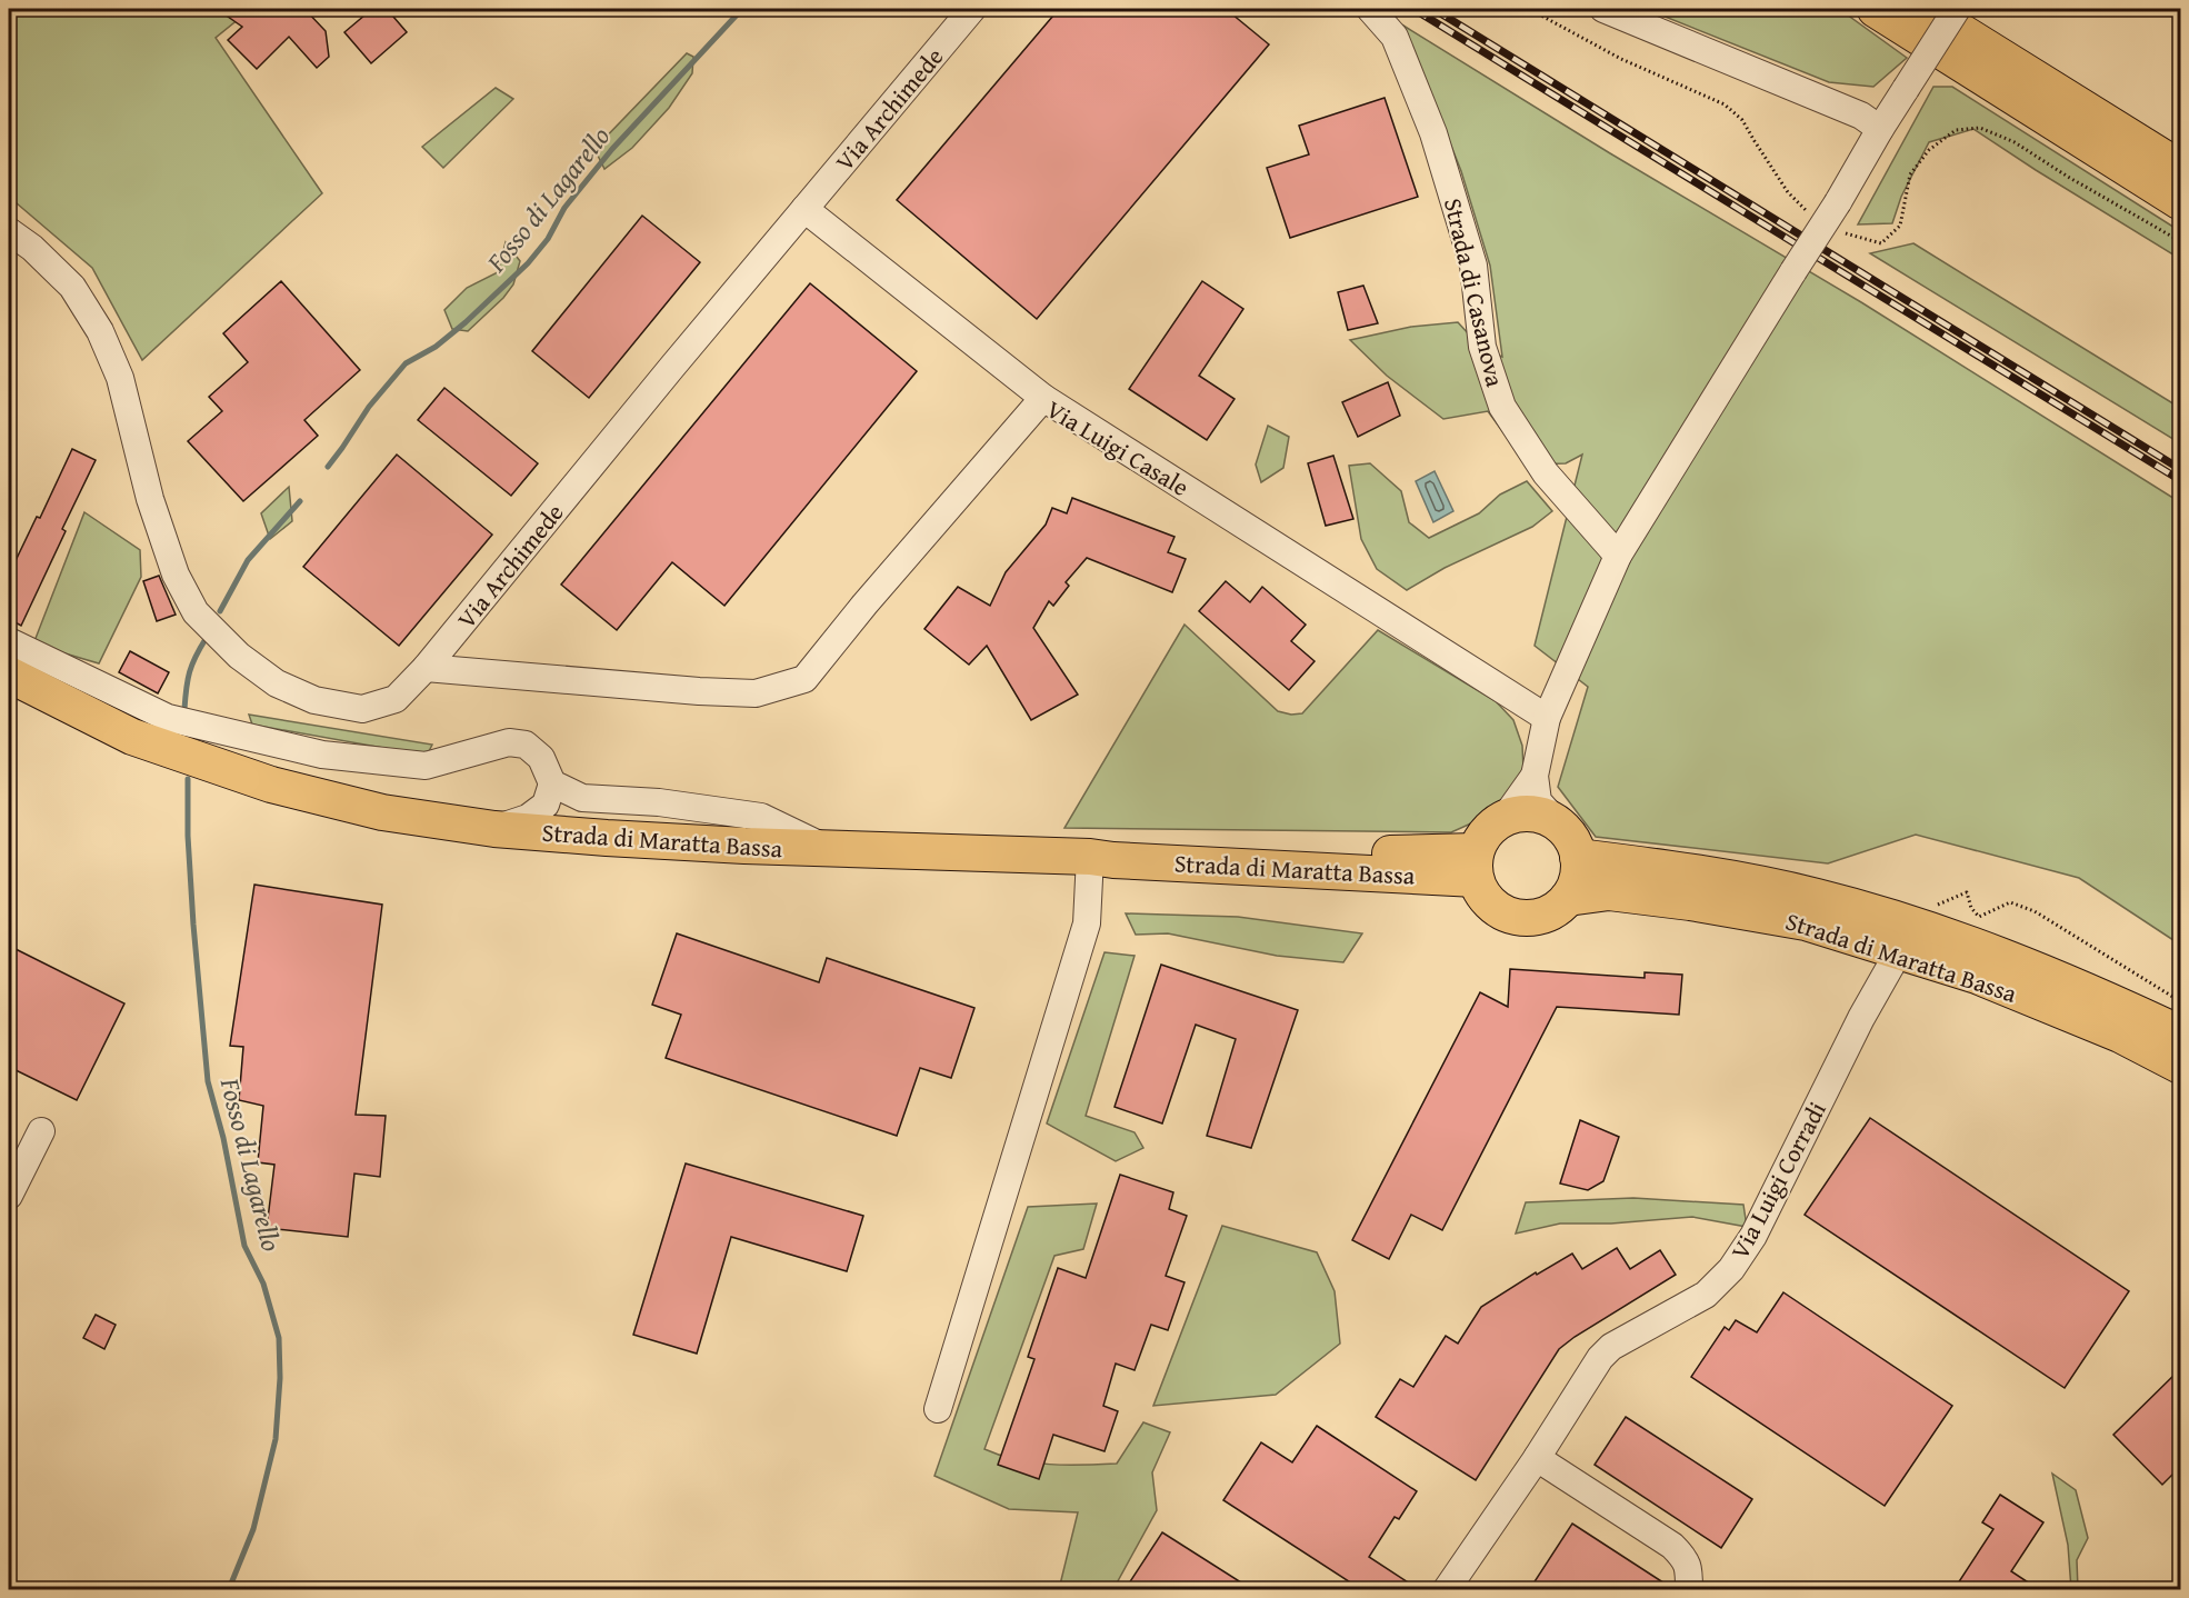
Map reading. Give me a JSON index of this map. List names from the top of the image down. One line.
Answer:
{"streets":{"main road":["Strada di Maratta Bassa"],"street":["Via Archimede","Strada di Casanova","Via Luigi Casale","Via Luigi Corradi"]},"crossings":[["Via Archimede","Via Luigi Casale"],["Strada di Maratta Bassa","Via Luigi Corradi"]],"water":["Fosso di Lagarello"]}
